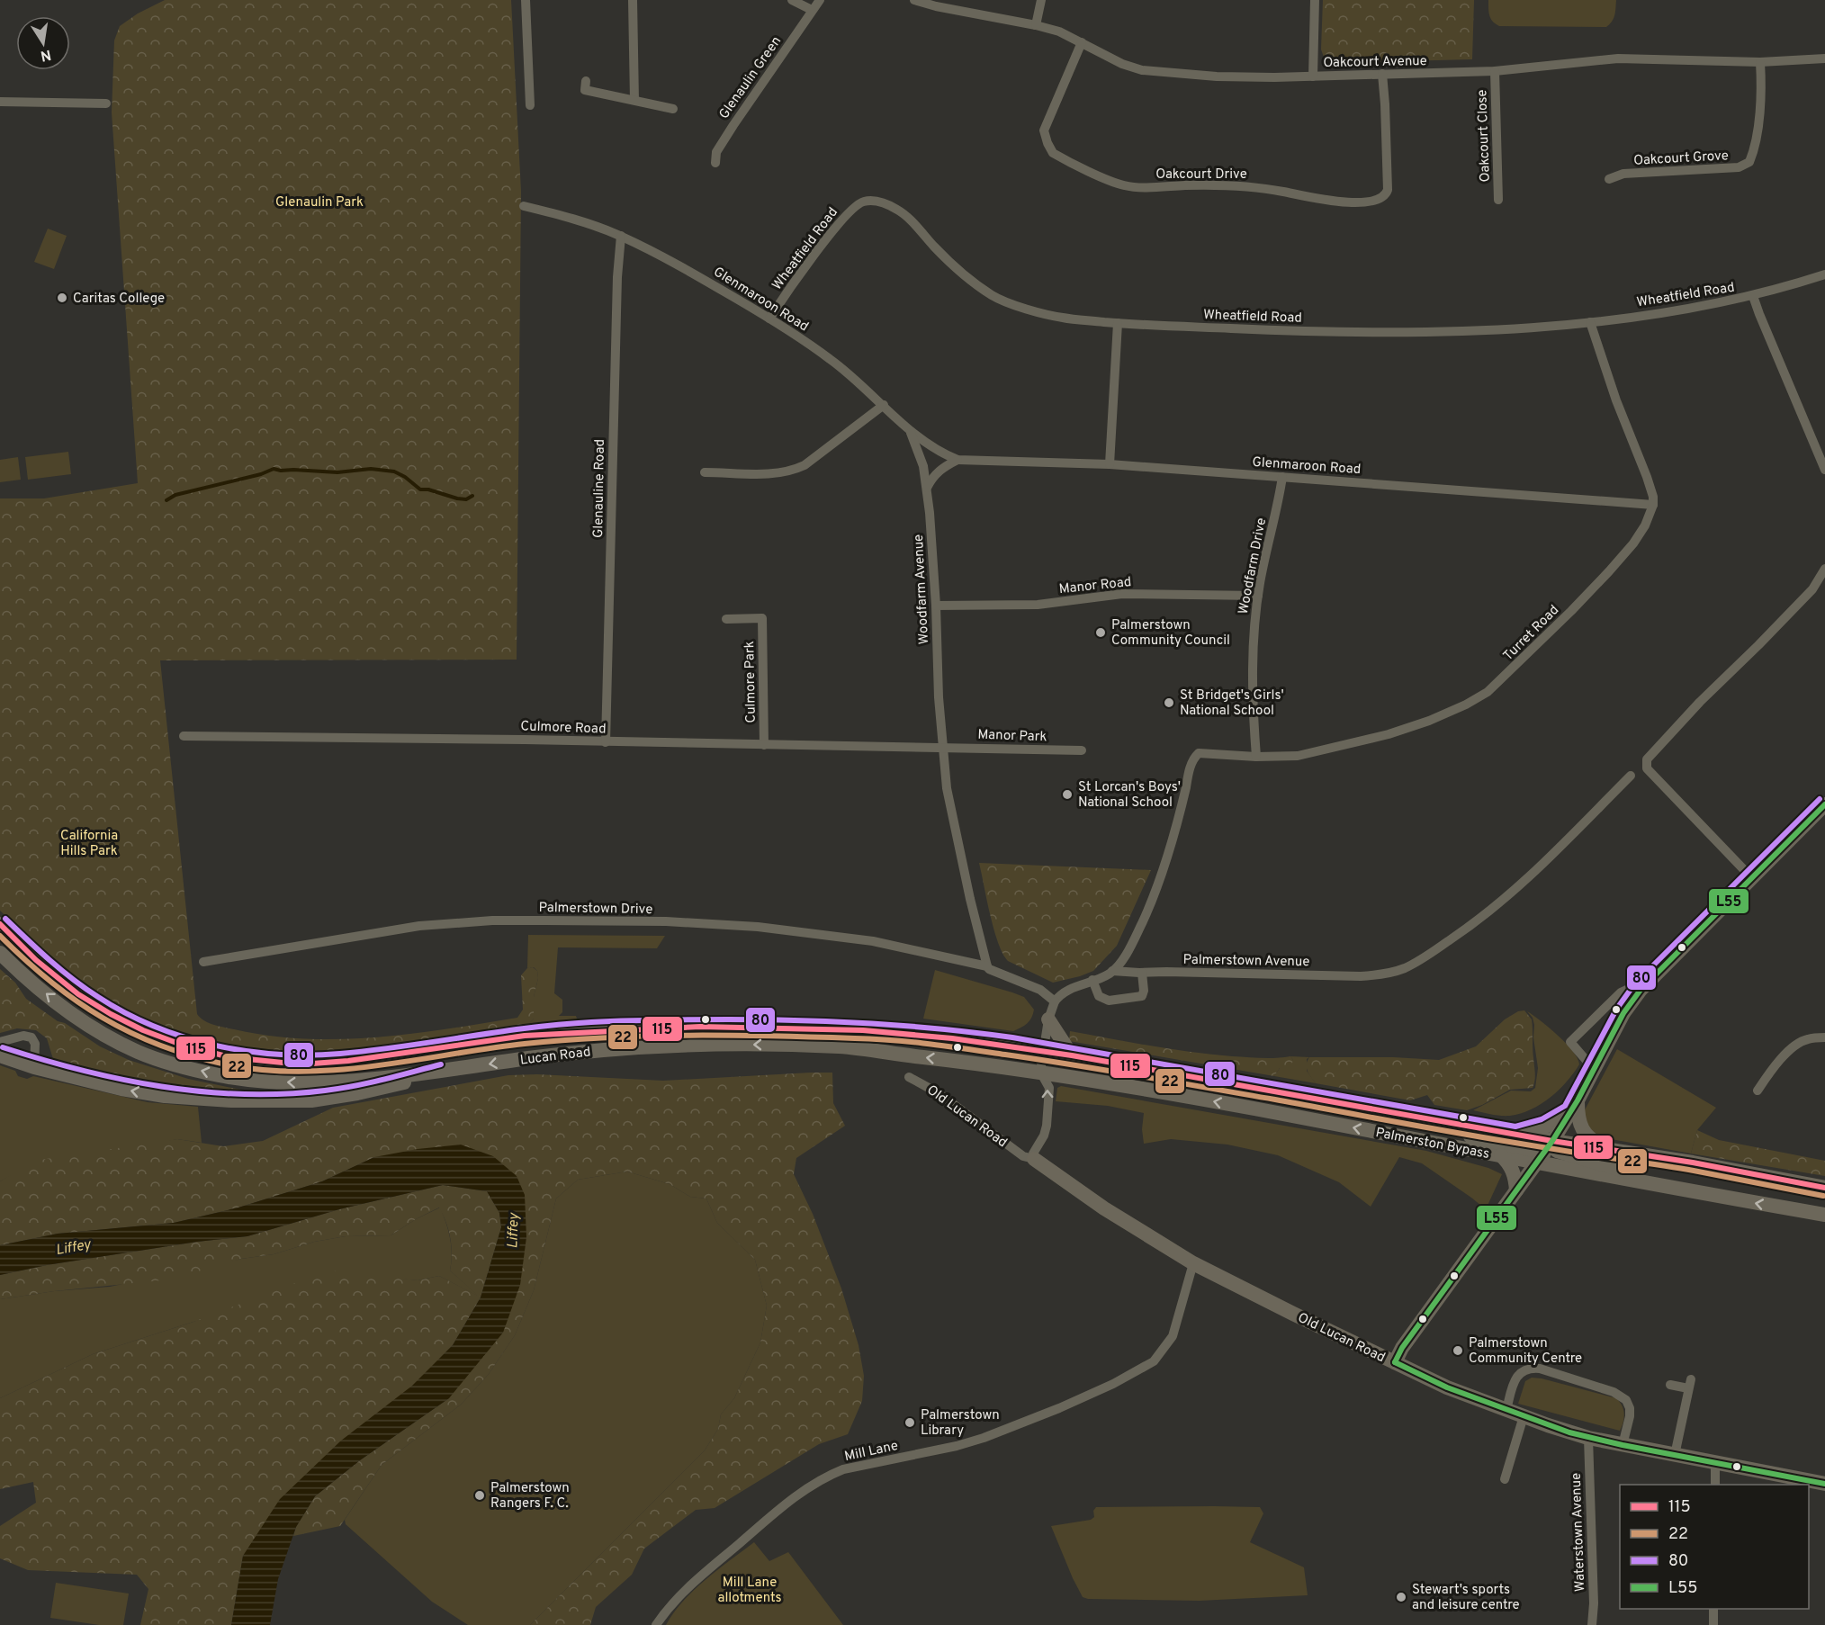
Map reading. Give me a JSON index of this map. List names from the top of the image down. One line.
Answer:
{"streets":{"main road":["Lucan Road","Old Lucan Road","Palmerston Bypass"],"street":["Oakcourt Avenue","Glenaulin Green","Oakcourt Close","Oakcourt Grove","Oakcourt Drive","Wheatfield Road","Glenmaroon Road","Glenauline Road","Woodfarm Drive","Manor Road","Woodfarm Avenue","Turret Road","Culmore Park","Culmore Road","Manor Park","Palmerstown Drive","Palmerstown Avenue","Mill Lane","Waterstown Avenue"]},"crossings":[["Oakcourt Avenue","Oakcourt Close"],["Oakcourt Avenue","Oakcourt Grove"],["Oakcourt Avenue","Oakcourt Drive"],["Wheatfield Road","Glenmaroon Road"],["Glenmaroon Road","Glenauline Road"],["Glenmaroon Road","Woodfarm Drive"],["Glenmaroon Road","Woodfarm Avenue"],["Glenmaroon Road","Turret Road"],["Glenauline Road","Culmore Road"],["Woodfarm Drive","Manor Road"],["Woodfarm Drive","Turret Road"],["Manor Road","Woodfarm Avenue"],["Woodfarm Avenue","Culmore Road"],["Woodfarm Avenue","Manor Park"],["Woodfarm Avenue","Palmerstown Drive"],["Turret Road","Palmerstown Avenue"],["Culmore Park","Culmore Road"],["Culmore Road","Manor Park"],["Lucan Road","Palmerston Bypass"],["Old Lucan Road","Mill Lane"],["Old Lucan Road","Waterstown Avenue"]],"one_way":["Lucan Road"],"water":["Liffey"],"parks":["Glenaulin Park","California Hills Park","Mill Lane allotments"],"places":["Caritas College","Palmerstown Community Council","St Bridget's Girls' National School","St Lorcan's Boys' National School","Palmerstown Community Centre","Palmerstown Library","Palmerstown Rangers F. C.","Stewart's sports and leisure centre"],"lines":["transit line 80","transit line L55","transit line 115","transit line 22"],"legend":["115","22","80","L55"],"north":"bottom"}
